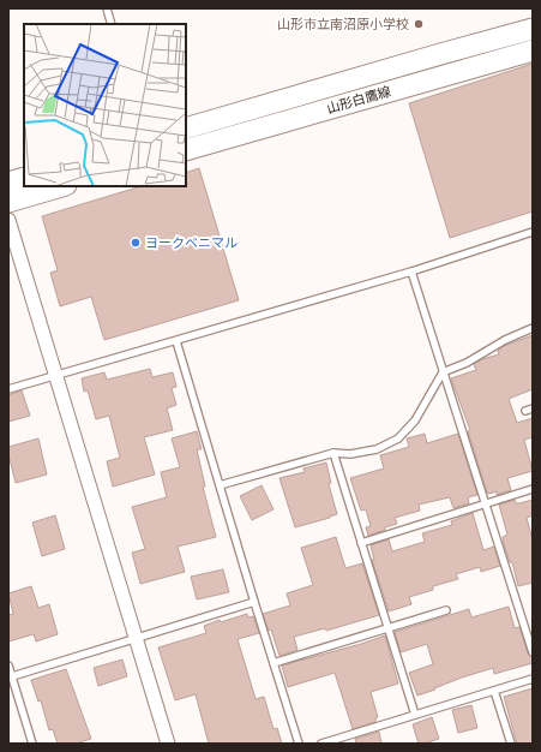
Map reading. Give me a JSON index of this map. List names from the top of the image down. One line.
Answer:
{"streets":{"main road":["山形白鷹線"]},"places":["山形市立南沼原小学校","ヨークベニマル"]}
